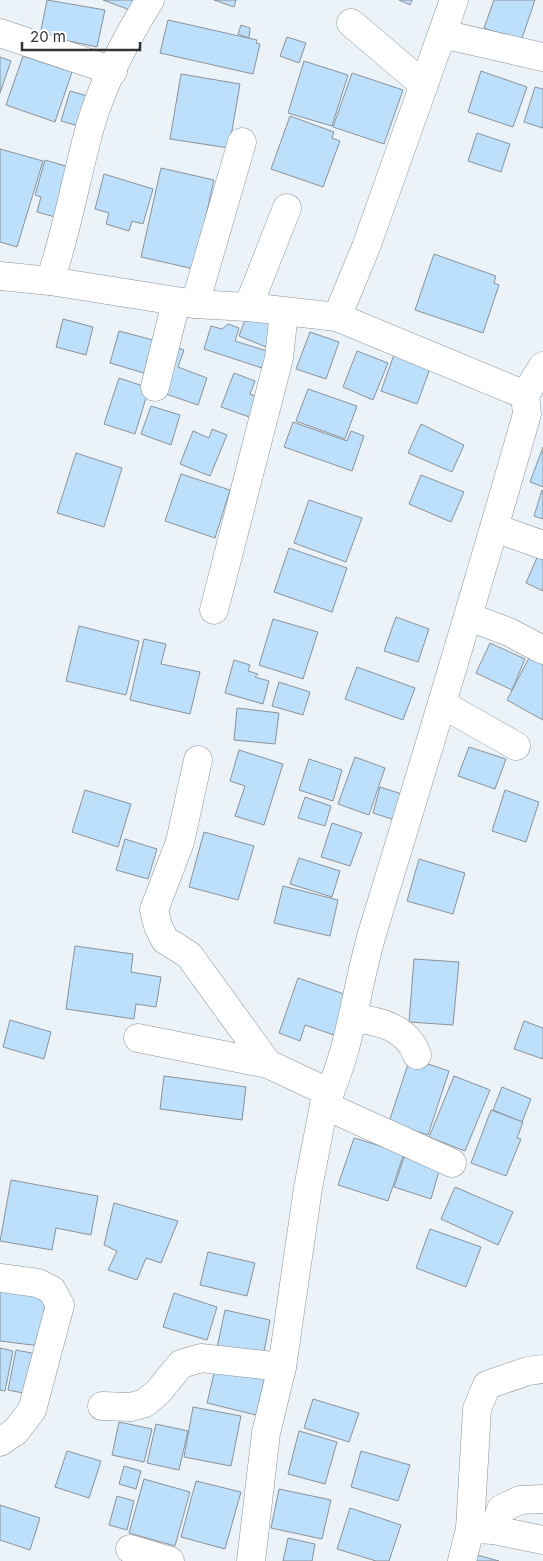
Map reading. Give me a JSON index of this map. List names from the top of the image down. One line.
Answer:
{"scale_bar":"20 m"}
